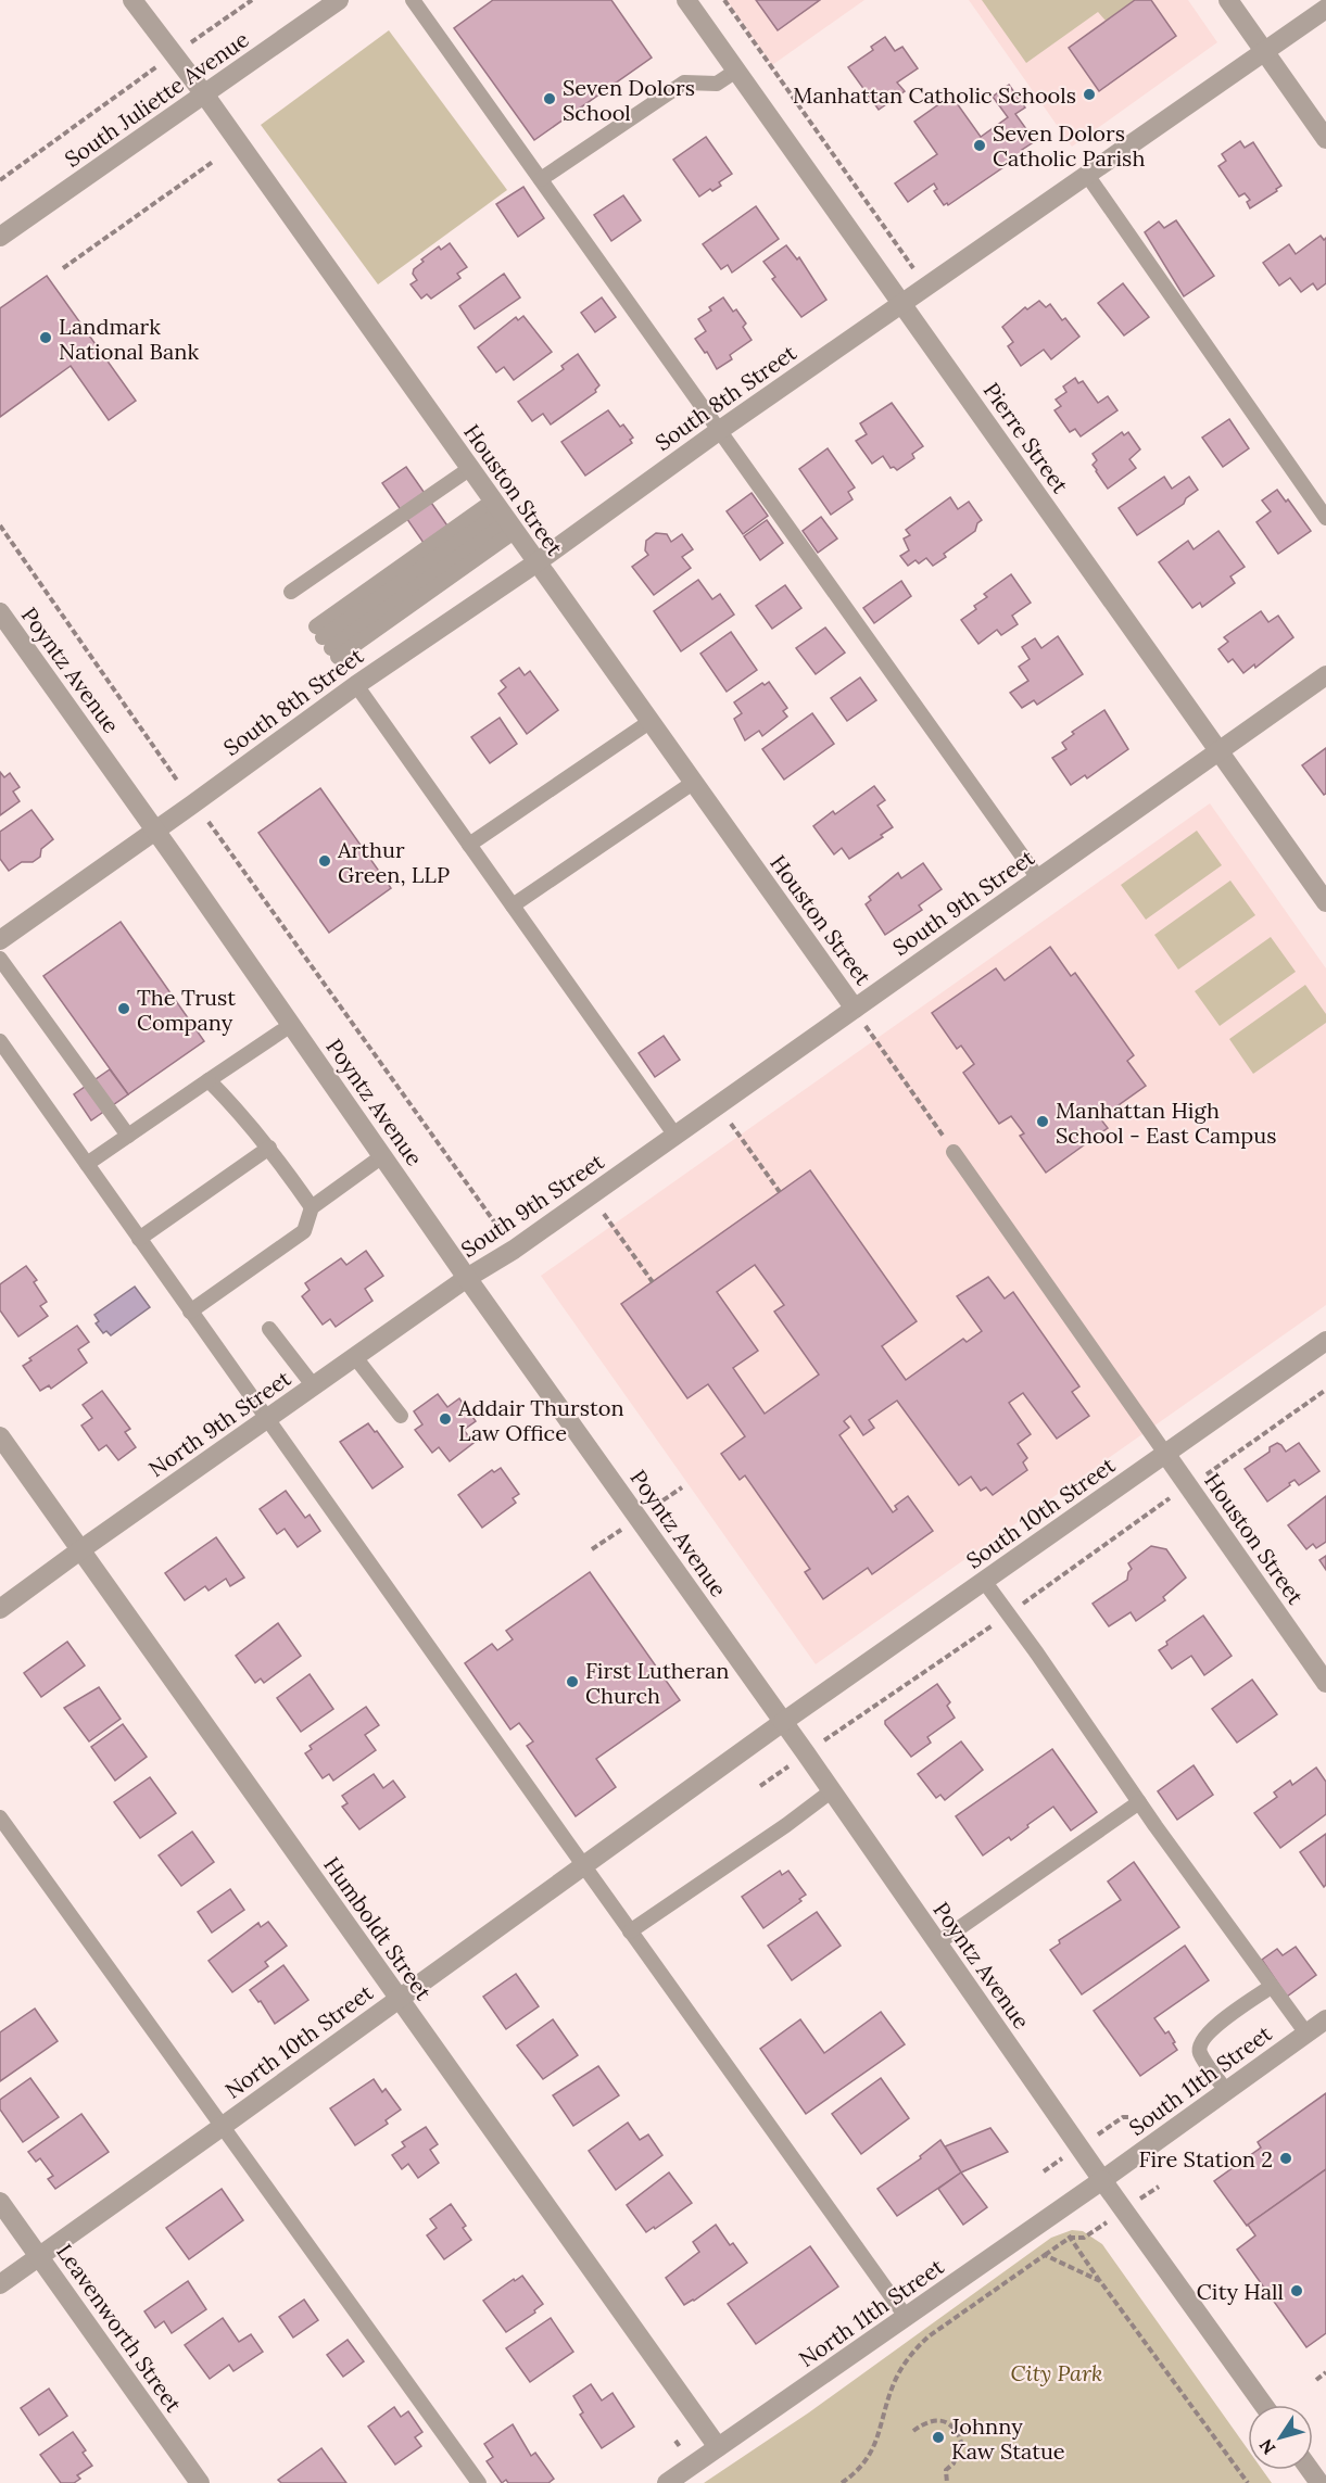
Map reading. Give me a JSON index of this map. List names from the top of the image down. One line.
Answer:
{"streets":{"street":["South Juliette Avenue","South 8th Street","Pierre Street","Houston Street","Poyntz Avenue","South 9th Street","North 9th Street","South 10th Street","Humboldt Street","North 10th Street","South 11th Street","North 11th Street","Leavenworth Street"]},"crossings":[["South Juliette Avenue","Houston Street"],["South 8th Street","Pierre Street"],["South 8th Street","Houston Street"],["South 8th Street","Poyntz Avenue"],["Pierre Street","South 9th Street"],["Houston Street","South 9th Street"],["Houston Street","South 10th Street"],["Poyntz Avenue","South 9th Street"],["Poyntz Avenue","North 9th Street"],["Poyntz Avenue","South 10th Street"],["Poyntz Avenue","North 10th Street"],["Poyntz Avenue","South 11th Street"],["Poyntz Avenue","North 11th Street"],["South 9th Street","North 9th Street"],["North 9th Street","Humboldt Street"],["South 10th Street","North 10th Street"],["Humboldt Street","North 10th Street"],["Humboldt Street","North 11th Street"],["North 10th Street","Leavenworth Street"],["South 11th Street","North 11th Street"]],"parks":["City Park"],"places":["Manhattan Catholic Schools","Seven Dolors School","Seven Dolors Catholic Parish","Landmark National Bank","Arthur Green, LLP","The Trust Company","Manhattan High School - East Campus","Addair Thurston Law Office","First Lutheran Church","Fire Station 2","City Hall","Johnny Kaw Statue"],"north":"bottom left"}
